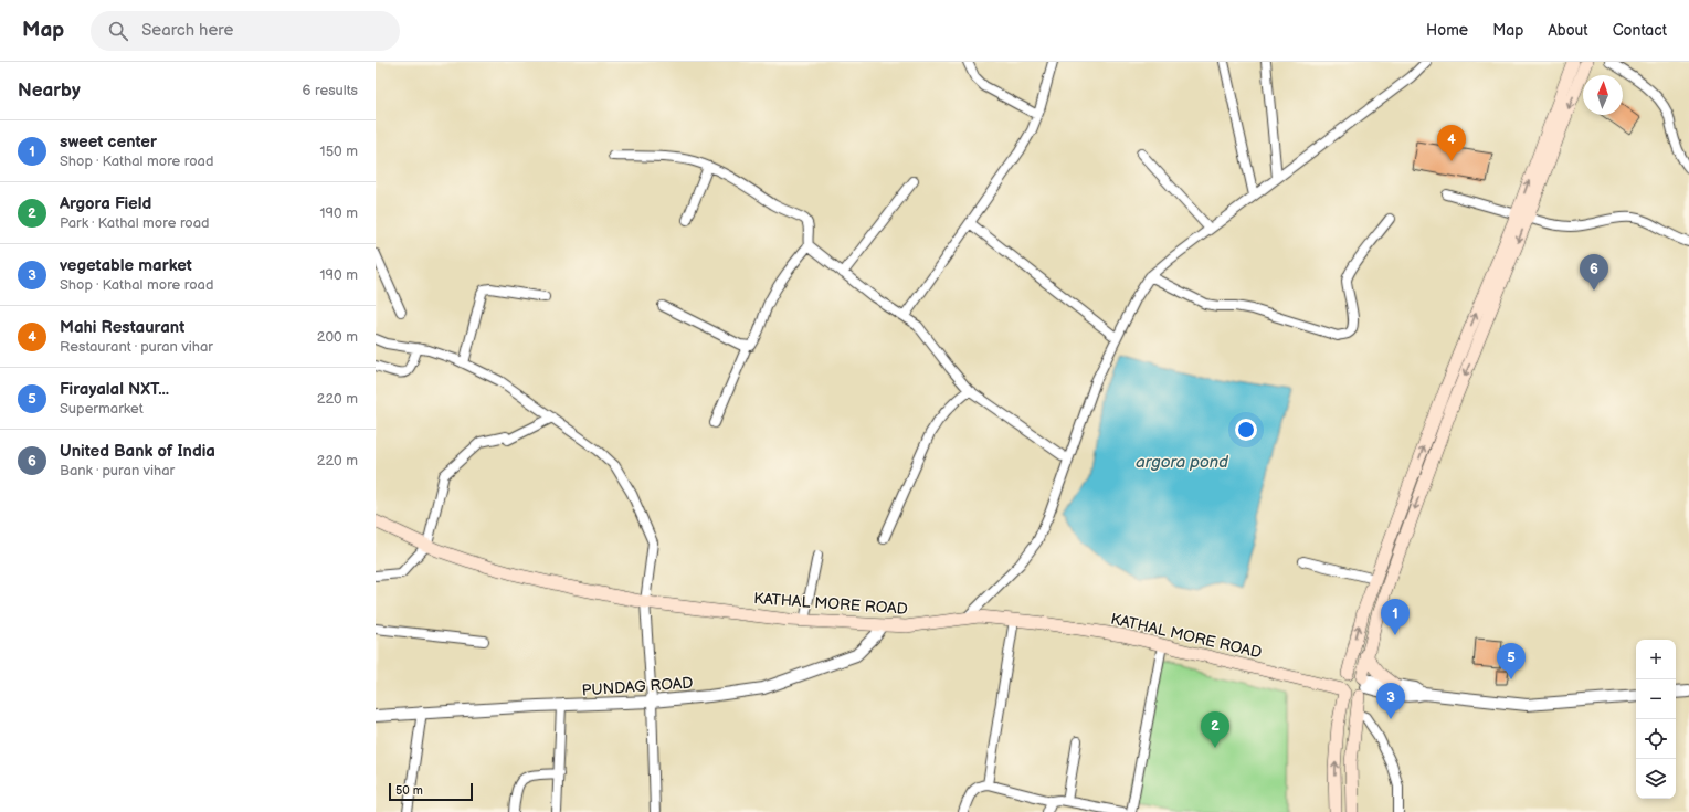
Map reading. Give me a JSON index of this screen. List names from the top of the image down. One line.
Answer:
{"streets":{"main road":["KATHAL MORE ROAD"],"street":["PUNDAG ROAD"]},"crossings":[["KATHAL MORE ROAD","PUNDAG ROAD"]],"water":["argora pond"],"scale_bar":"50 m","north":"top","page":{"header":"Map","search":"Search here","nav":["Home","Map","About","Contact"],"heading":["Nearby","6 results"],"list":[{"mark":"1","name":"sweet center","note":"Shop · Kathal more road","value":"150 m"},{"mark":"2","name":"Argora Field","note":"Park · Kathal more road","value":"190 m"},{"mark":"3","name":"vegetable market","note":"Shop · Kathal more road","value":"190 m"},{"mark":"4","name":"Mahi Restaurant","note":"Restaurant · puran vihar","value":"200 m"},{"mark":"5","name":"Firayalal NXT...","note":"Supermarket","value":"220 m"},{"mark":"6","name":"United Bank of India","note":"Bank · puran vihar","value":"220 m"}],"pins":["4","6","1","5","3","2"],"map_buttons":["+","−"],"scale":"50 m"}}
